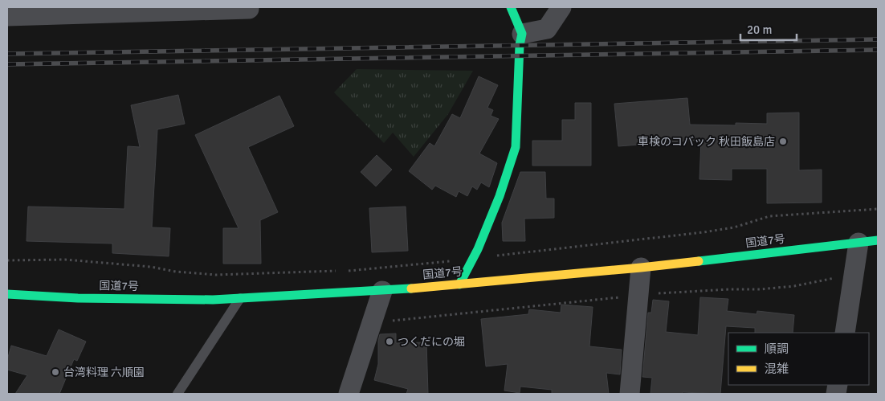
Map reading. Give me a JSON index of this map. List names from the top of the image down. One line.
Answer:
{"streets":{"main road":["国道7号"]},"places":["車検のコバック 秋田飯島店","つくだにの堀","台湾料理 六順園"],"legend":["順調","混雑"],"scale_bar":"20 m"}
